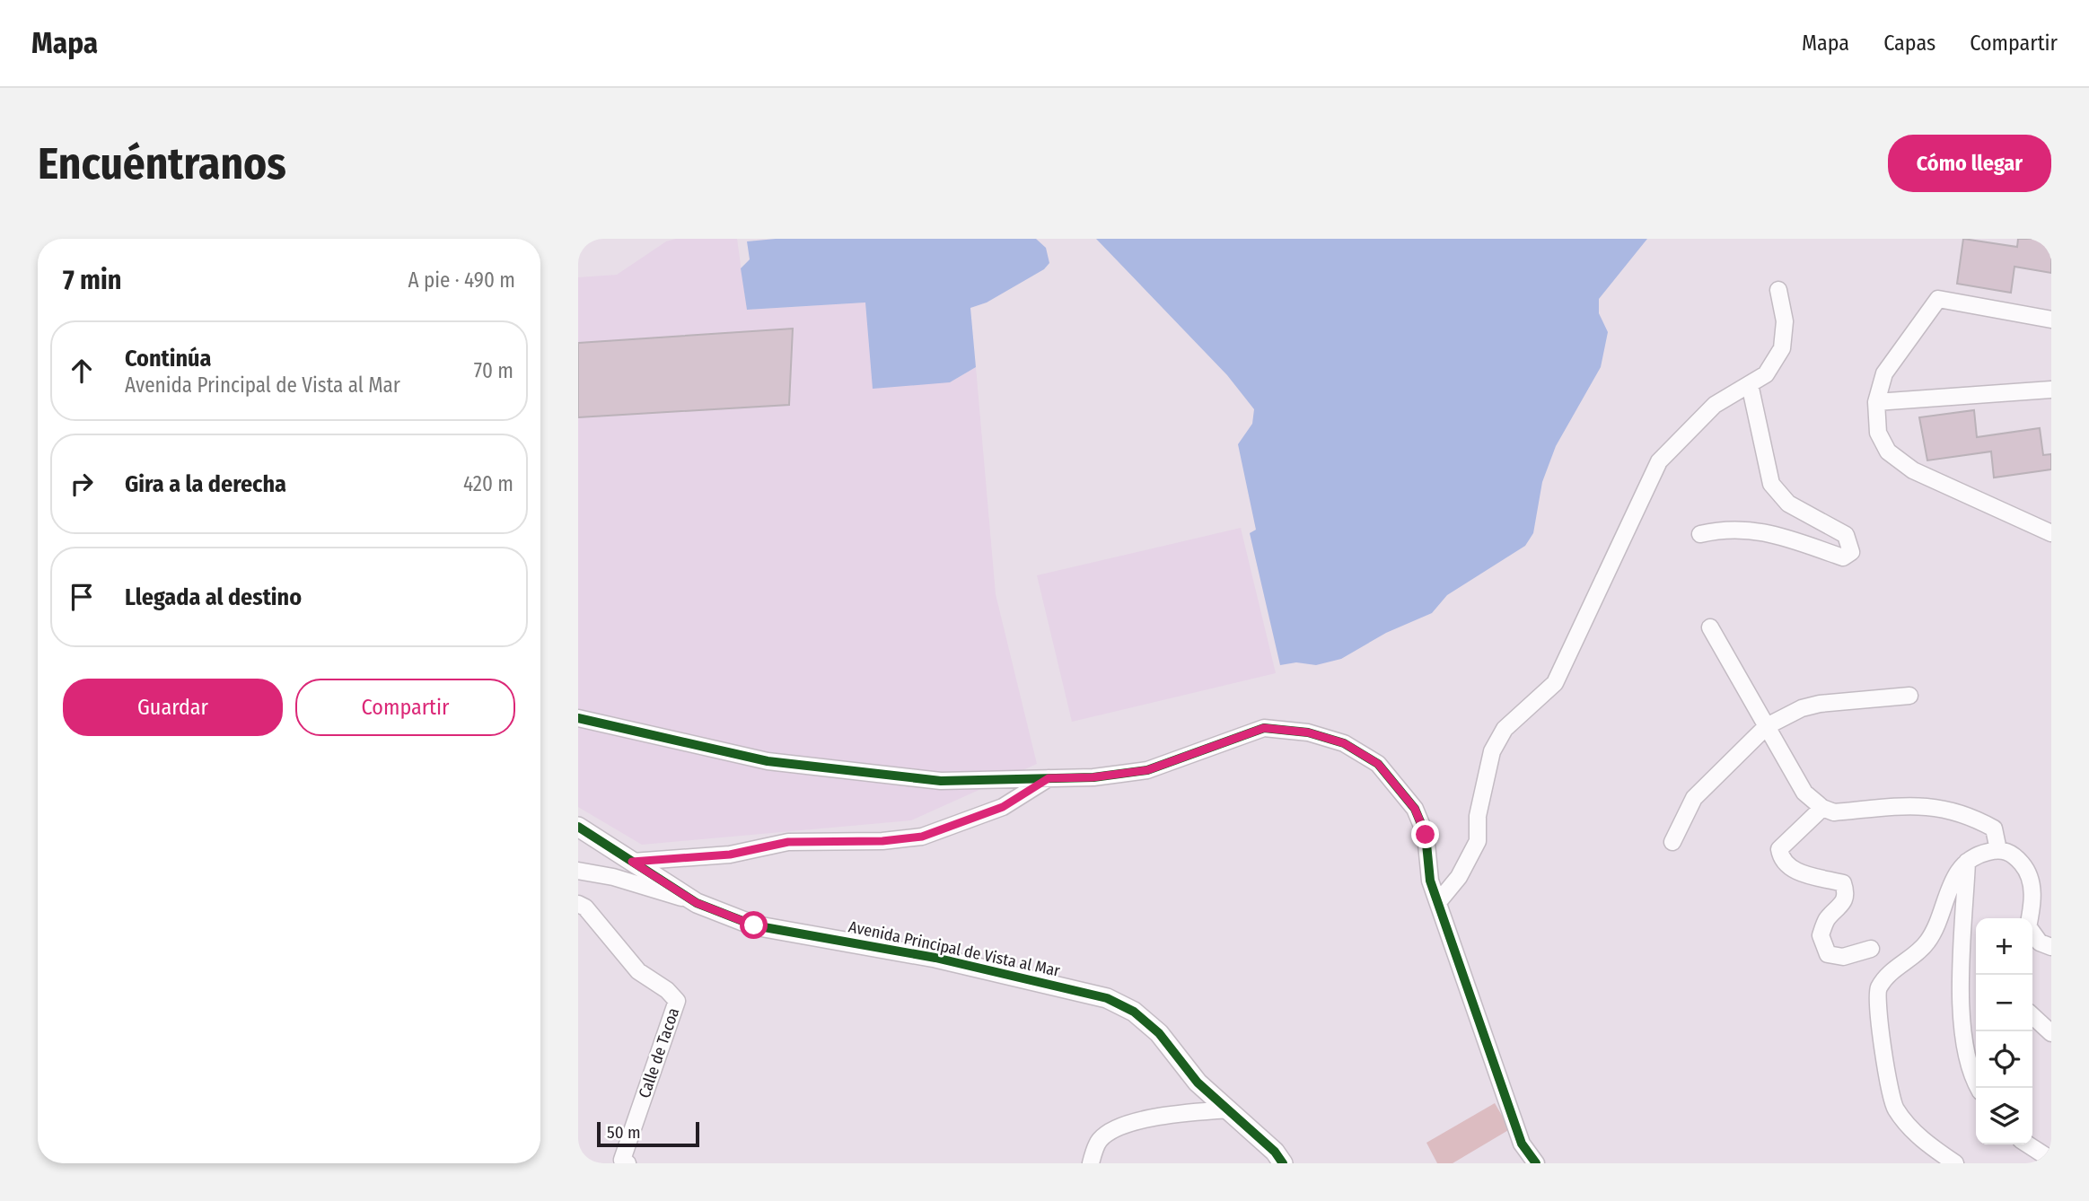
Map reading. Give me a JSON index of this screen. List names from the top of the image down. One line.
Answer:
{"streets":{"street":["Avenida Principal de Vista al Mar","Calle de Tacoa"]},"scale_bar":"50 m","page":{"header":"Mapa","nav":["Mapa","Capas","Compartir"],"buttons":["Cómo llegar",["Guardar","Compartir"]],"title":"Encuéntranos","heading":["7 min","A pie · 490 m"],"list":[["Continúa","Avenida Principal de Vista al Mar","70 m"],["Gira a la derecha","420 m"],"Llegada al destino"],"map_buttons":["+","−"],"scale":"50 m"}}
